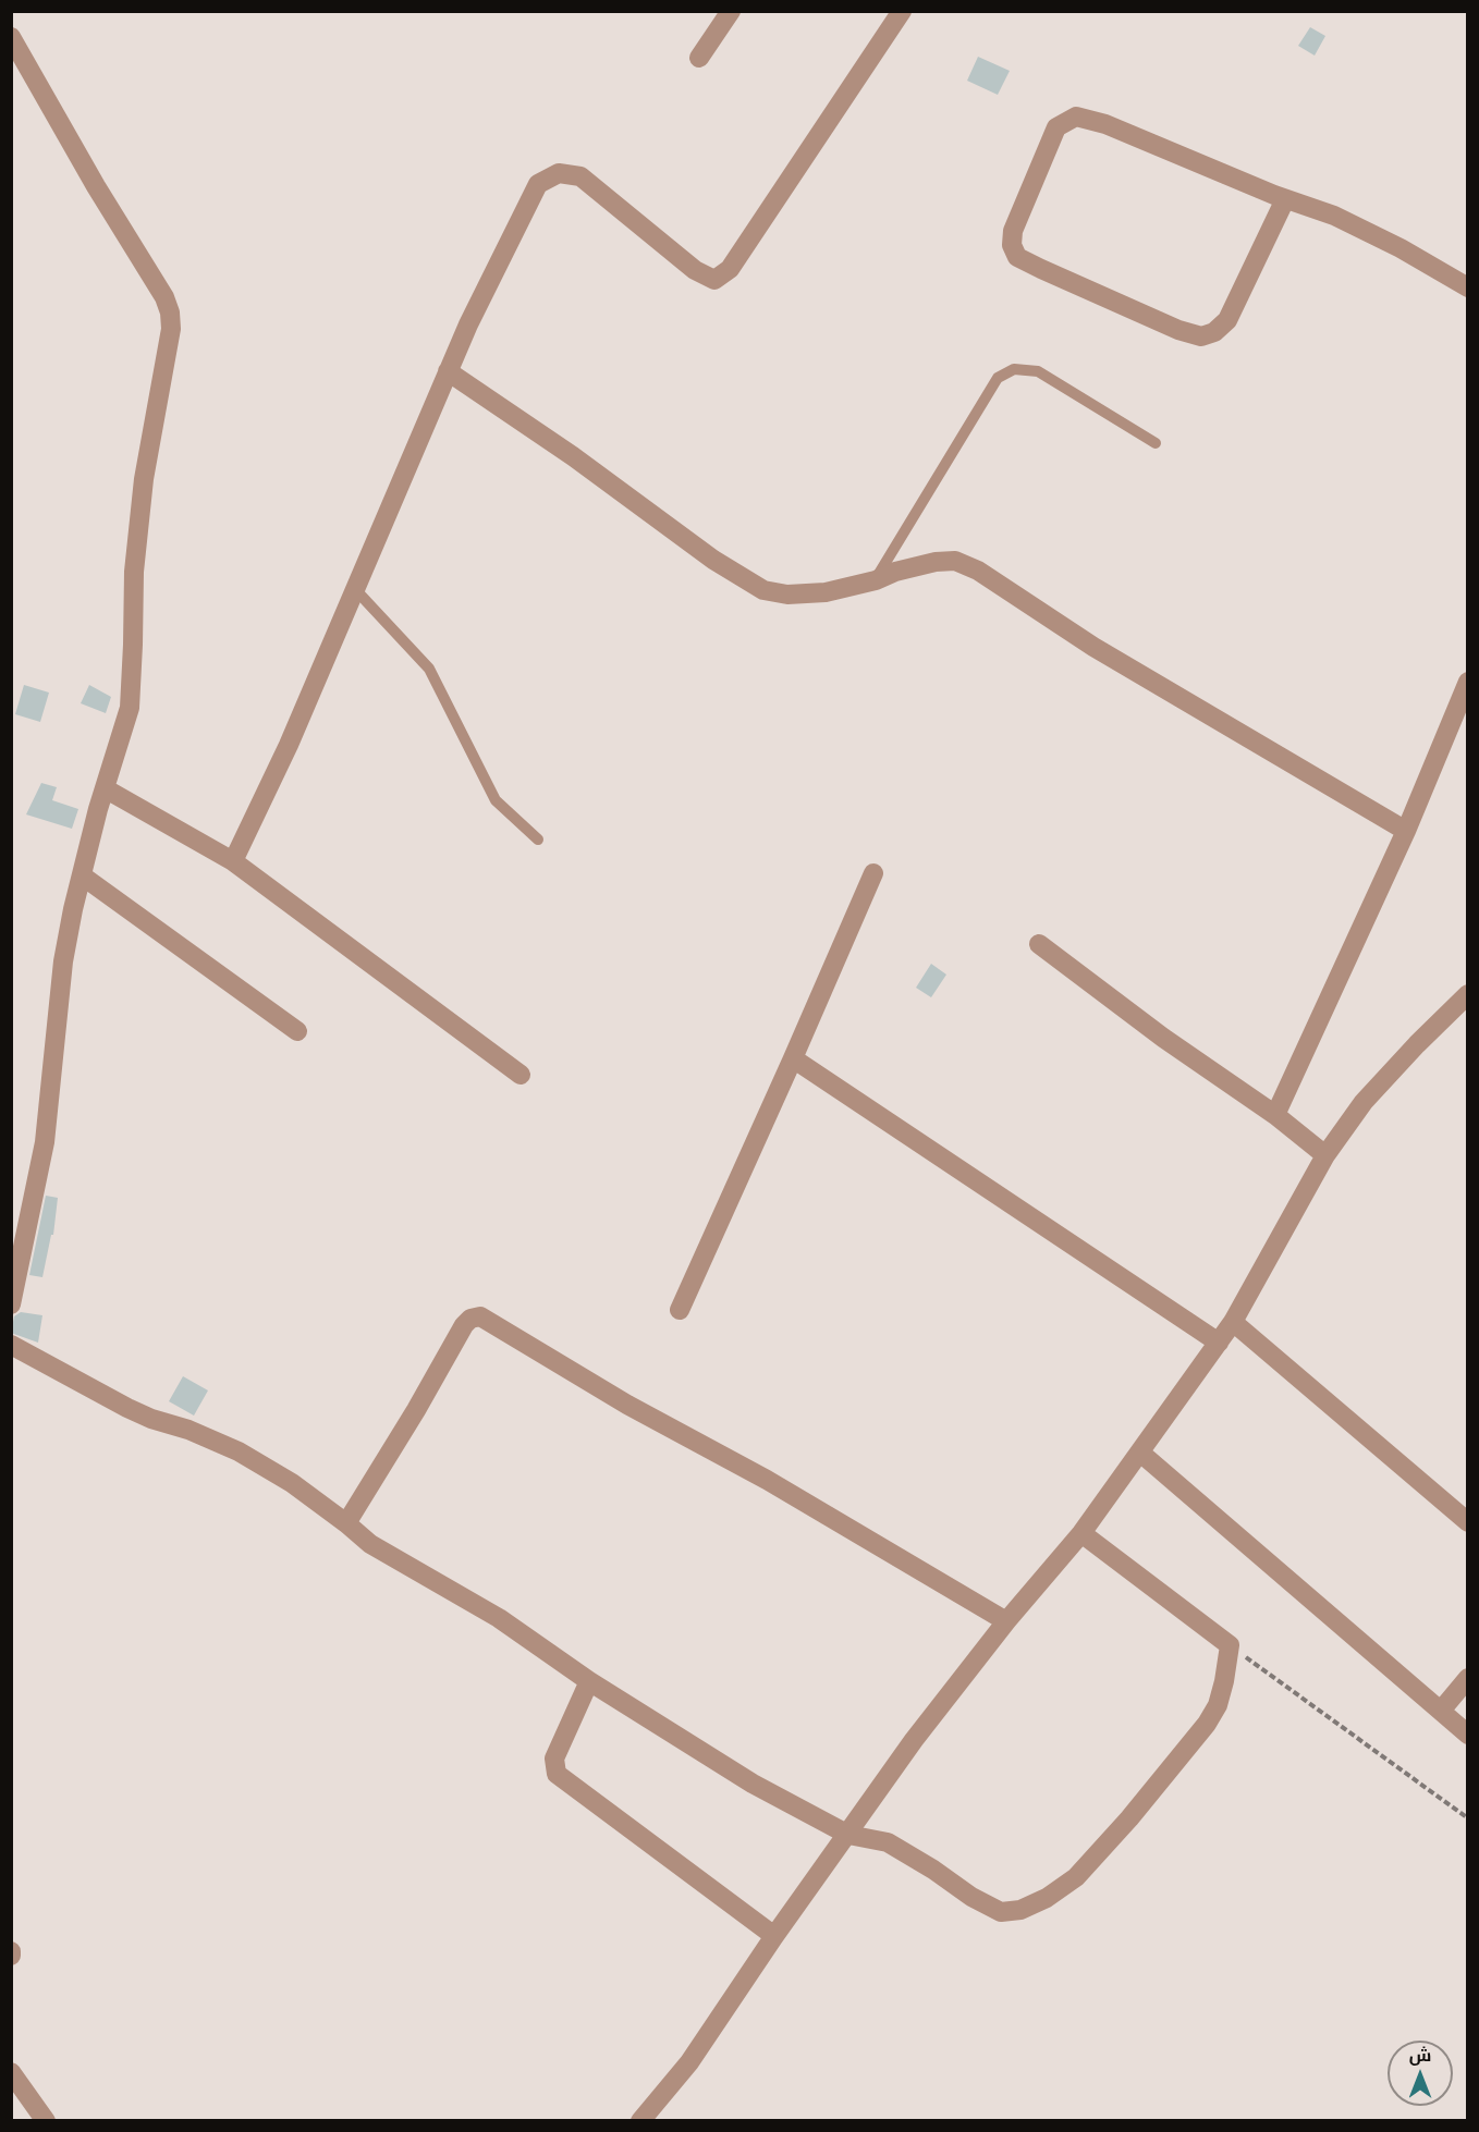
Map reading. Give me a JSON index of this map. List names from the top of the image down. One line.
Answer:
{"north":"top"}
